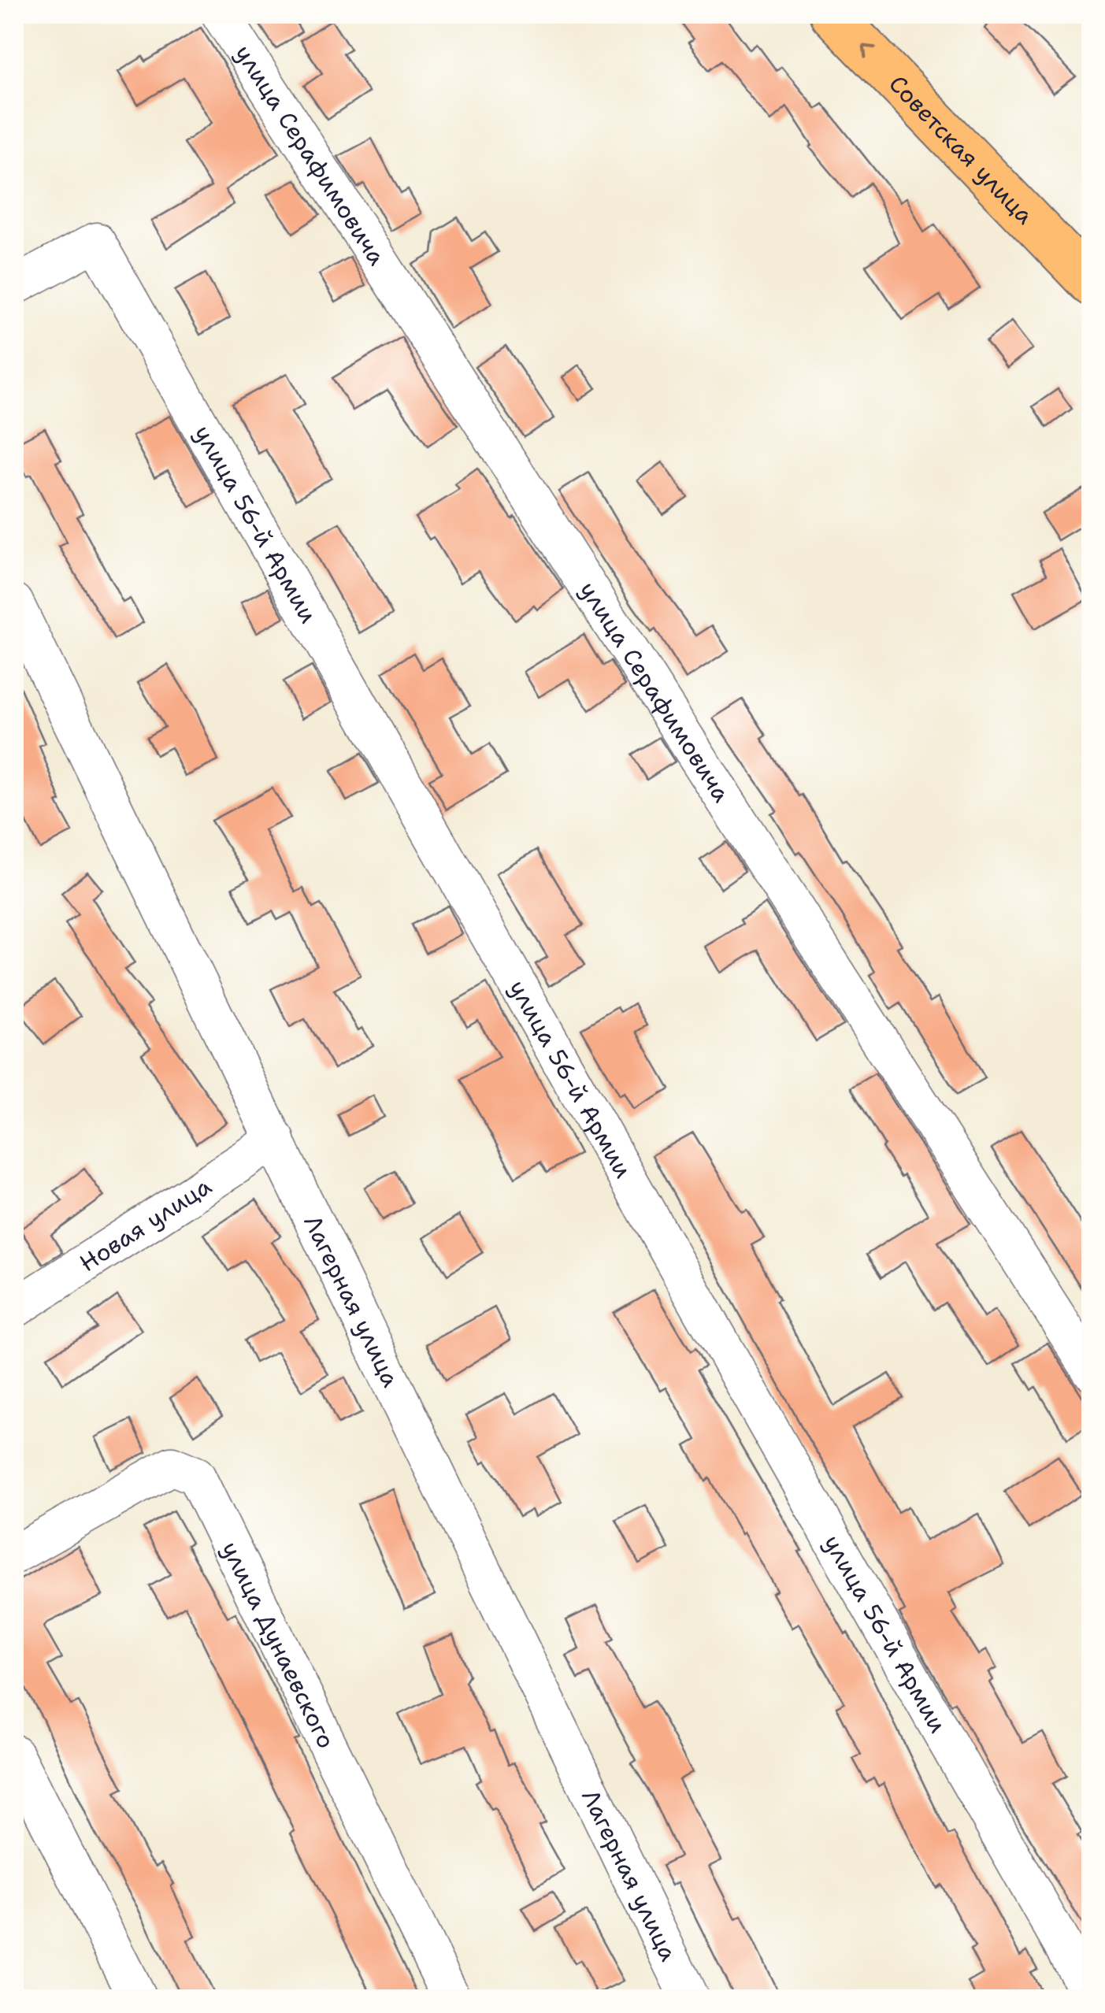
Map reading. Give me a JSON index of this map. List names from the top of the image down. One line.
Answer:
{"streets":{"main road":["Советская улица"],"street":["улица Серафимовича","улица 56-й Армии","Новая улица","Лагерная улица","улица Дунаевского"]},"crossings":[["Новая улица","Лагерная улица"]],"one_way":["Советская улица"]}
